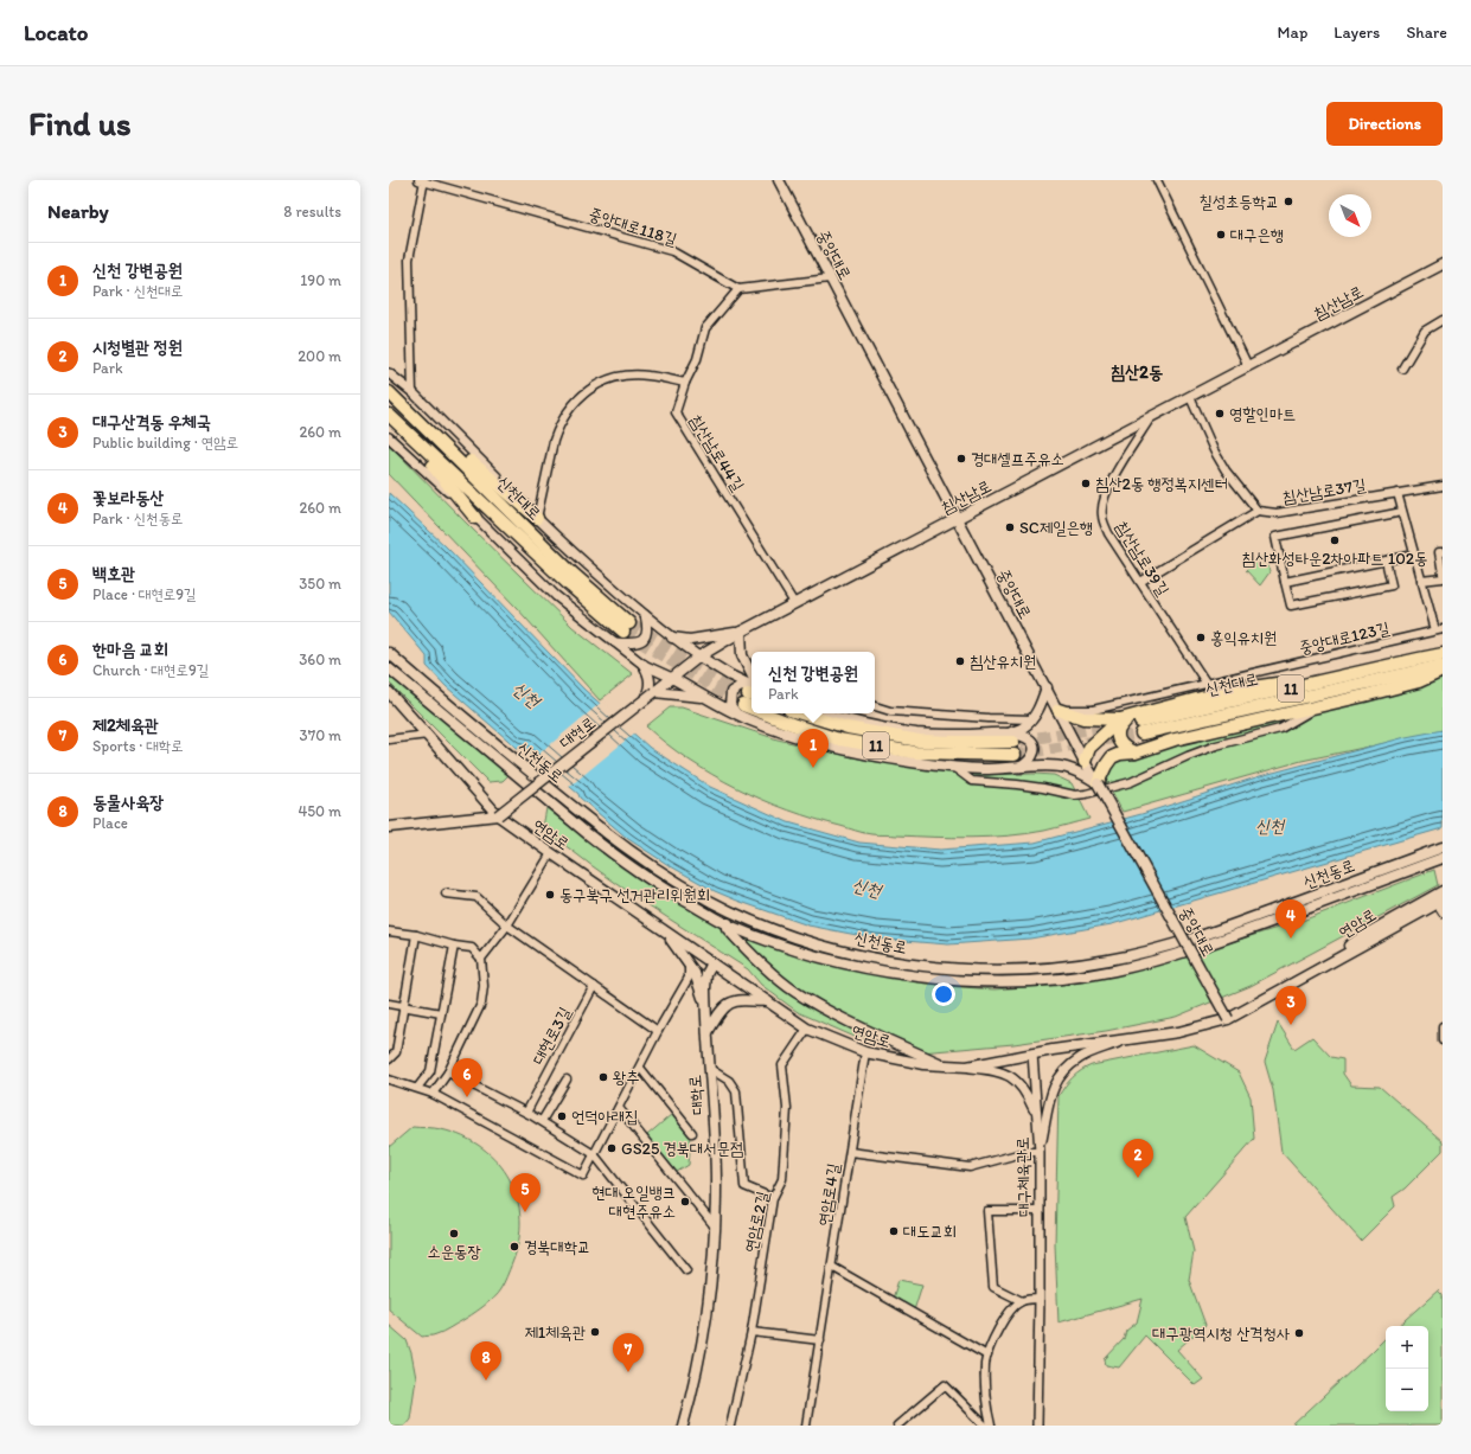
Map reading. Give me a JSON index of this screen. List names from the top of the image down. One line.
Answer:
{"streets":{"highway":["신천대로","11"],"main road":["중앙대로","침산남로","대현로","신천동로","연암로","대학로"],"street":["중앙대로118길","침산남로44길","침산남로37길","침산남로39길","중앙대로123길","대현로3길","대구체육관로","연암로4길","연암로2길"]},"crossings":[["중앙대로118길","침산남로44길"],["중앙대로","침산남로"],["중앙대로","중앙대로123길"],["중앙대로","연암로"],["침산남로","침산남로44길"],["침산남로","침산남로39길"],["침산남로","대현로"],["침산남로39길","중앙대로123길"],["대현로","연암로"],["연암로","대학로"],["연암로","대구체육관로"],["연암로","연암로4길"],["연암로","연암로2길"]],"districts":["침산2동"],"water":["신천"],"places":["칠성초등학교","대구은행","영할인마트","경대셀프주유소","침산2동 행정복지센터","SC제일은행","침산화성타운2차아파트 102동","홍익유치원","침산유치원","동구북구 선거관리위원회","왕추","언덕아래집","GS25 경북대서문점","현대 오일뱅크 대현주유소","대도교회","소운동장","경북대학교","제1체육관","대구광역시청 산격청사"],"north":"bottom right","page":{"header":"Locato","nav":["Map","Layers","Share"],"buttons":"Directions","title":"Find us","heading":["Nearby","8 results"],"list":[{"mark":"1","name":"신천 강변공원","note":"Park · 신천대로","value":"190 m"},{"mark":"2","name":"시청별관 정원","note":"Park","value":"200 m"},{"mark":"3","name":"대구산격동 우체국","note":"Public building · 연암로","value":"260 m"},{"mark":"4","name":"꽃보라동산","note":"Park · 신천동로","value":"260 m"},{"mark":"5","name":"백호관","note":"Place · 대현로9길","value":"350 m"},{"mark":"6","name":"한마음 교회","note":"Church · 대현로9길","value":"360 m"},{"mark":"7","name":"제2체육관","note":"Sports · 대학로","value":"370 m"},{"mark":"8","name":"동물사육장","note":"Place","value":"450 m"}],"popup":["신천 강변공원","Park"],"pins":["1","4","3","6","2","5","7","8"],"map_buttons":["+","−"]}}
